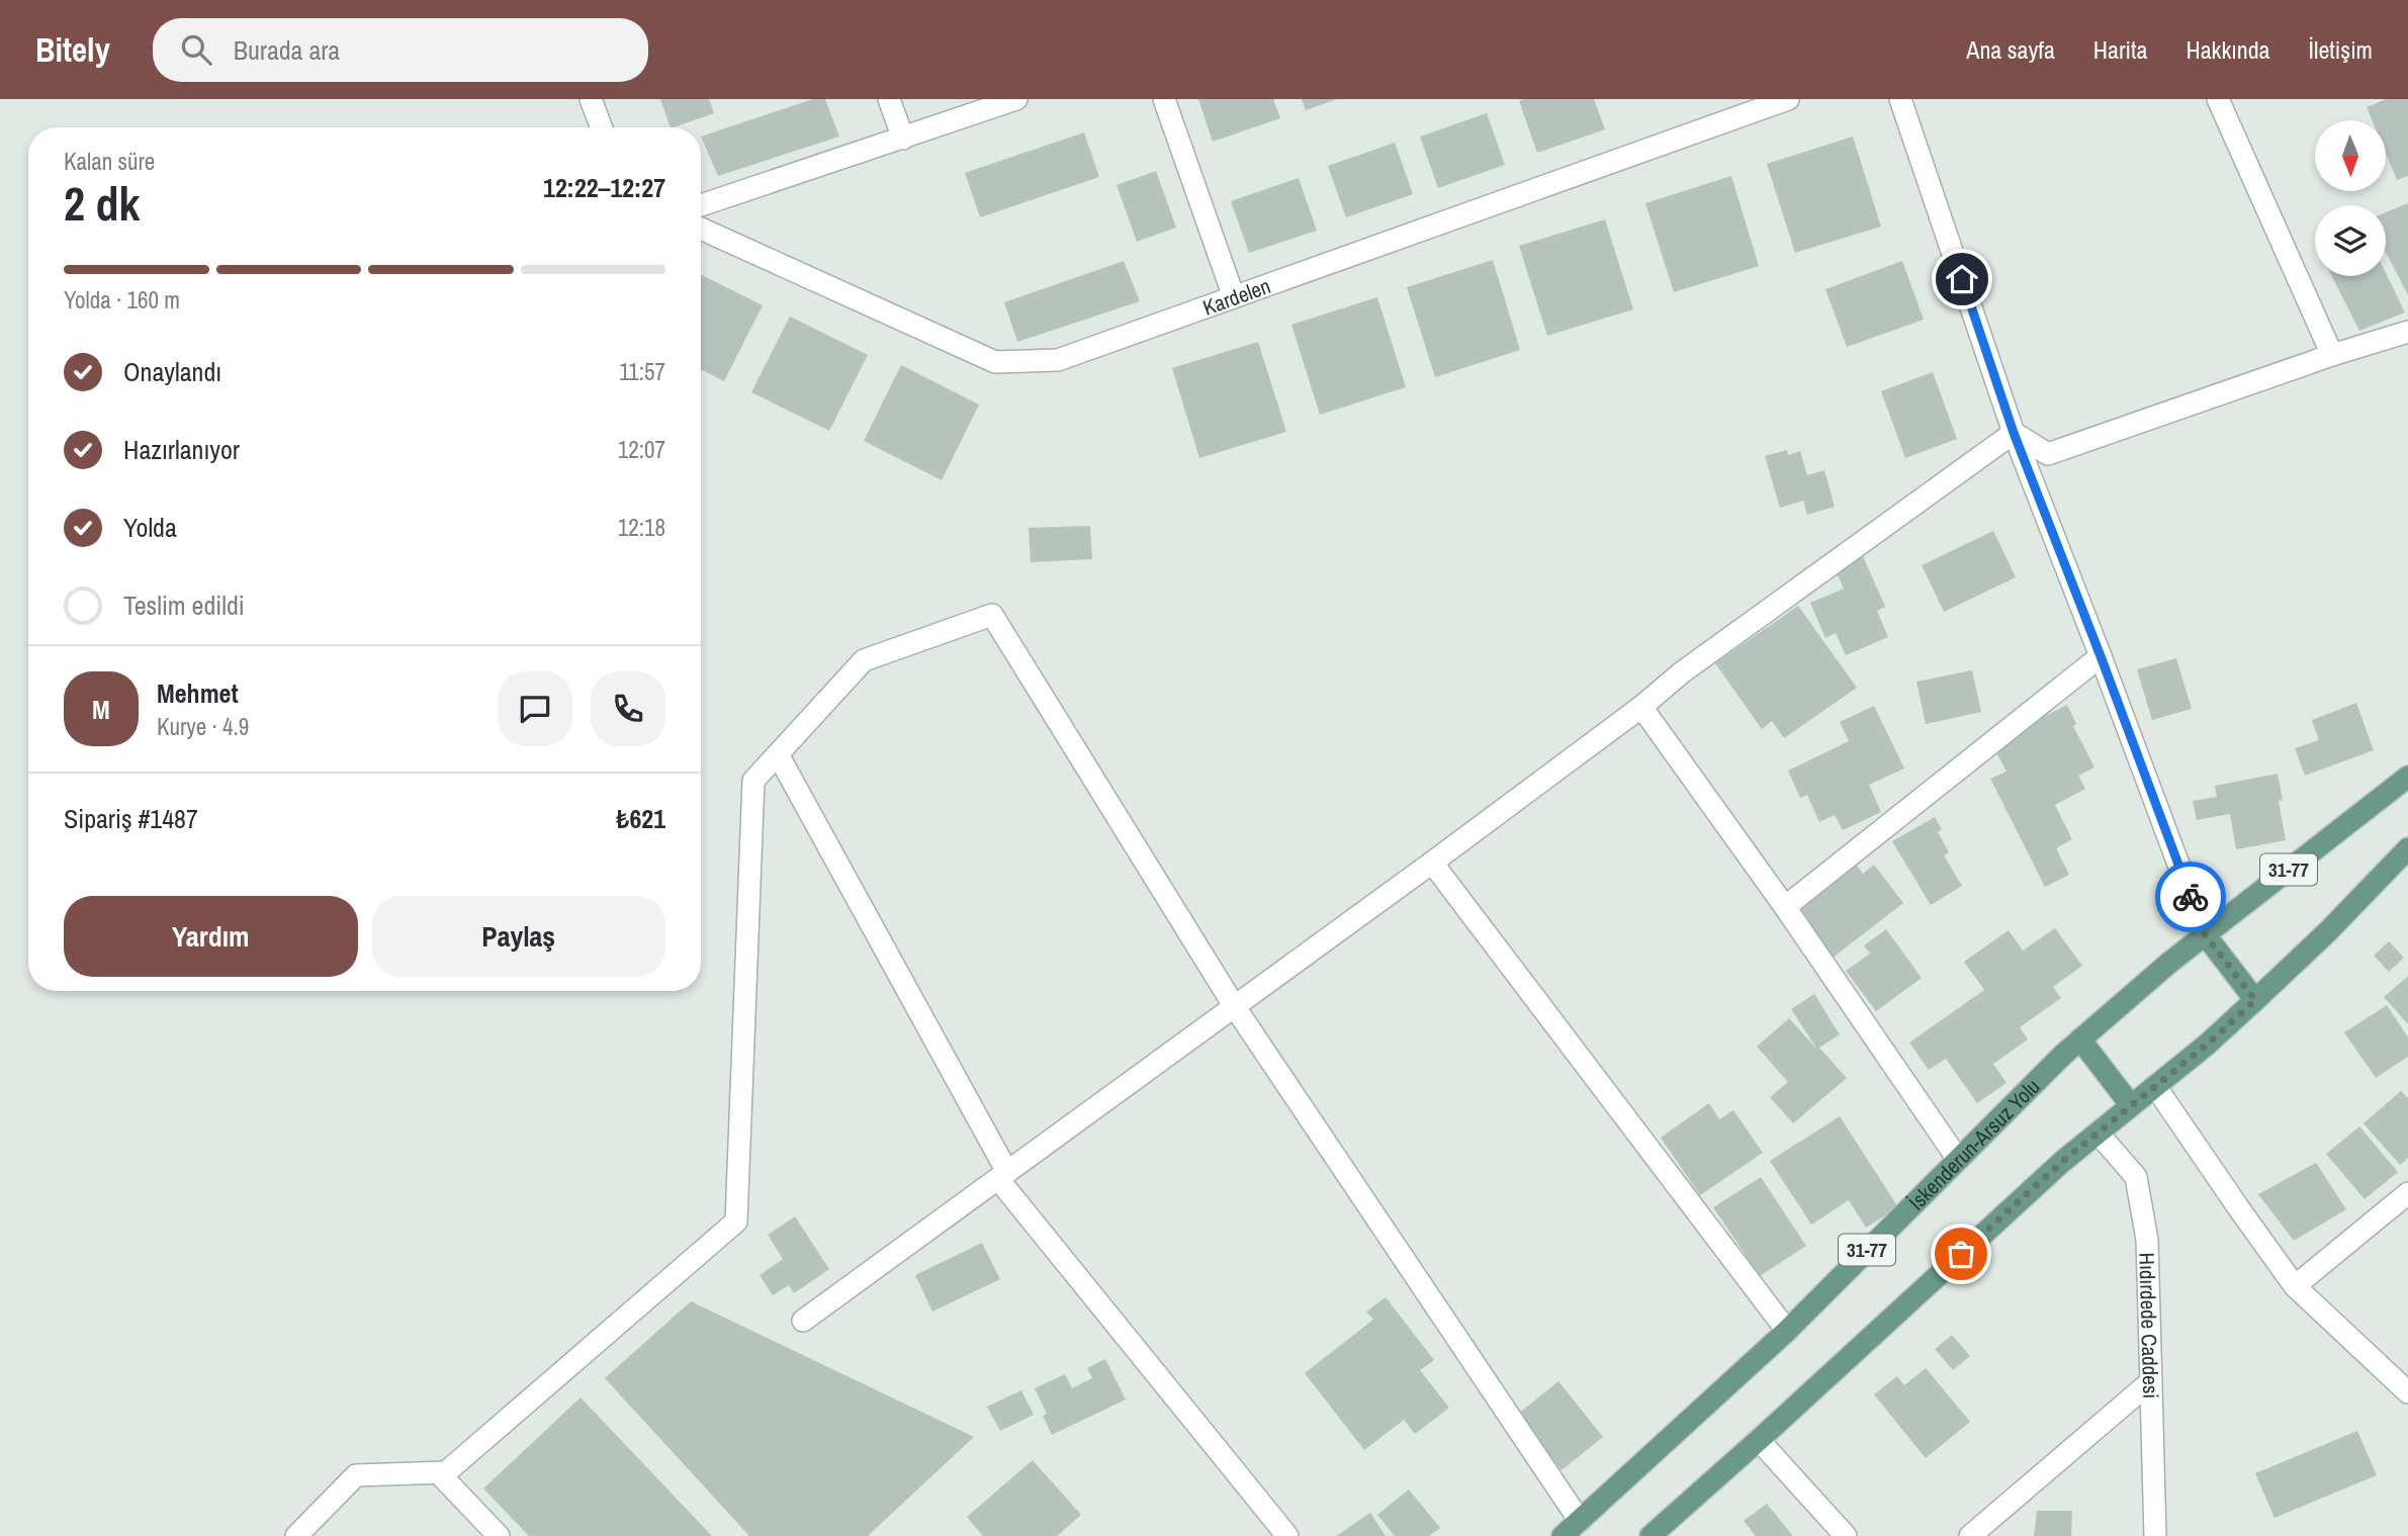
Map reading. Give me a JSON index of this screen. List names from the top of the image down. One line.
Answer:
{"streets":{"main road":["31-77","İskenderun-Arsuz Yolu"],"street":["Kardelen","Hıdırdede Caddesi"]},"north":"bottom","page":{"header":"Bitely","search":"Burada ara","nav":["Ana sayfa","Harita","Hakkında","İletişim"],"heading":["2 dk","Kalan süre","12:22–12:27"],"panel":["Mehmet","Kurye · 4.9","Sipariş #1487","₺621"],"bar":"Yolda · 160 m","list":[["Onaylandı","11:57"],["Hazırlanıyor","12:07"],["Yolda","12:18"],"Teslim edildi"],"round":"M","buttons":["Yardım","Paylaş"]}}
